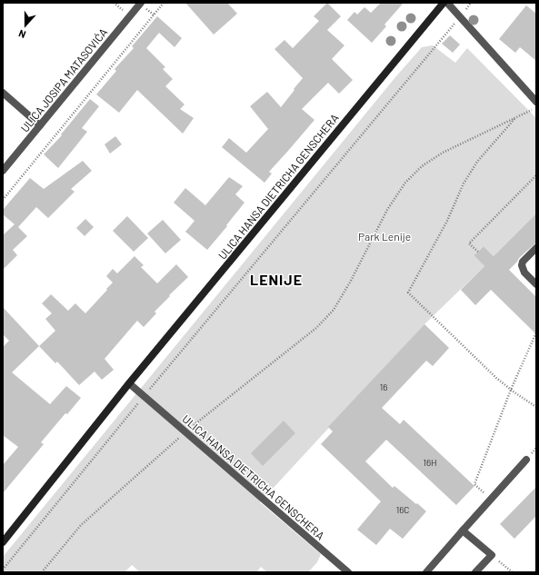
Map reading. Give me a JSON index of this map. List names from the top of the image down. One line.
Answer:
{"streets":{"main road":["ULICA HANSA DIETRICHA GENSCHERA"],"street":["ULICA JOSIPA MATASOVIĆA"]},"districts":["LENIJE"],"parks":["Park Lenije"],"house_numbers":["16","16H","16C"],"north":"bottom"}
